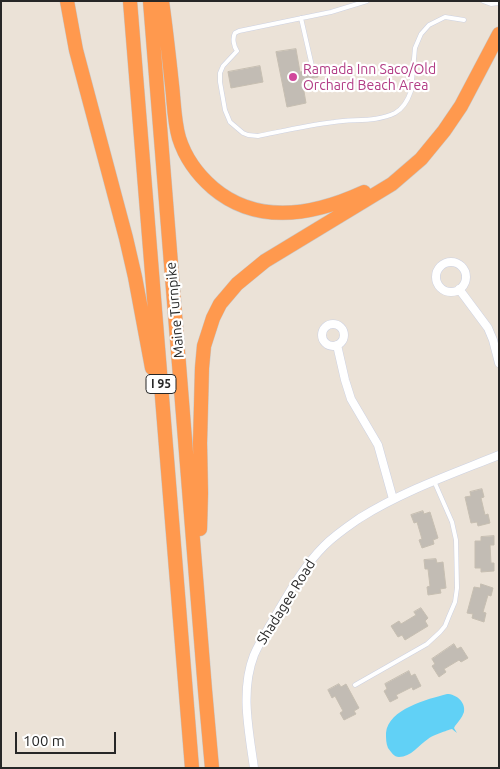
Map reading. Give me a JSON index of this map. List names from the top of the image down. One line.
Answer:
{"streets":{"highway":["Maine Turnpike","I 95"],"street":["Shadagee Road"]},"places":["Ramada Inn Saco/Old Orchard Beach Area"],"scale_bar":"100 m"}
